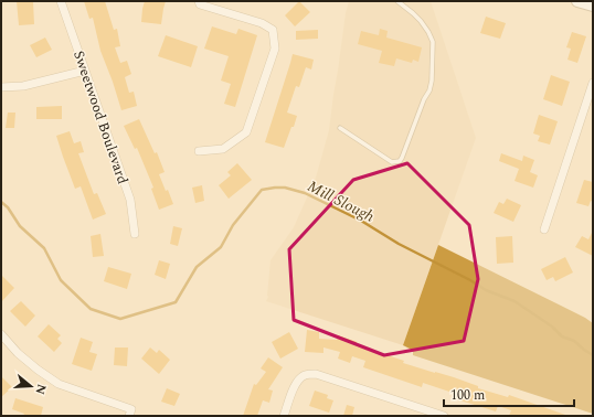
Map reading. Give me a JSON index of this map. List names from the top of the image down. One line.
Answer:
{"streets":{"street":["Sweetwood Boulevard"]},"water":["Mill Slough"],"scale_bar":"100 m","north":"right"}
